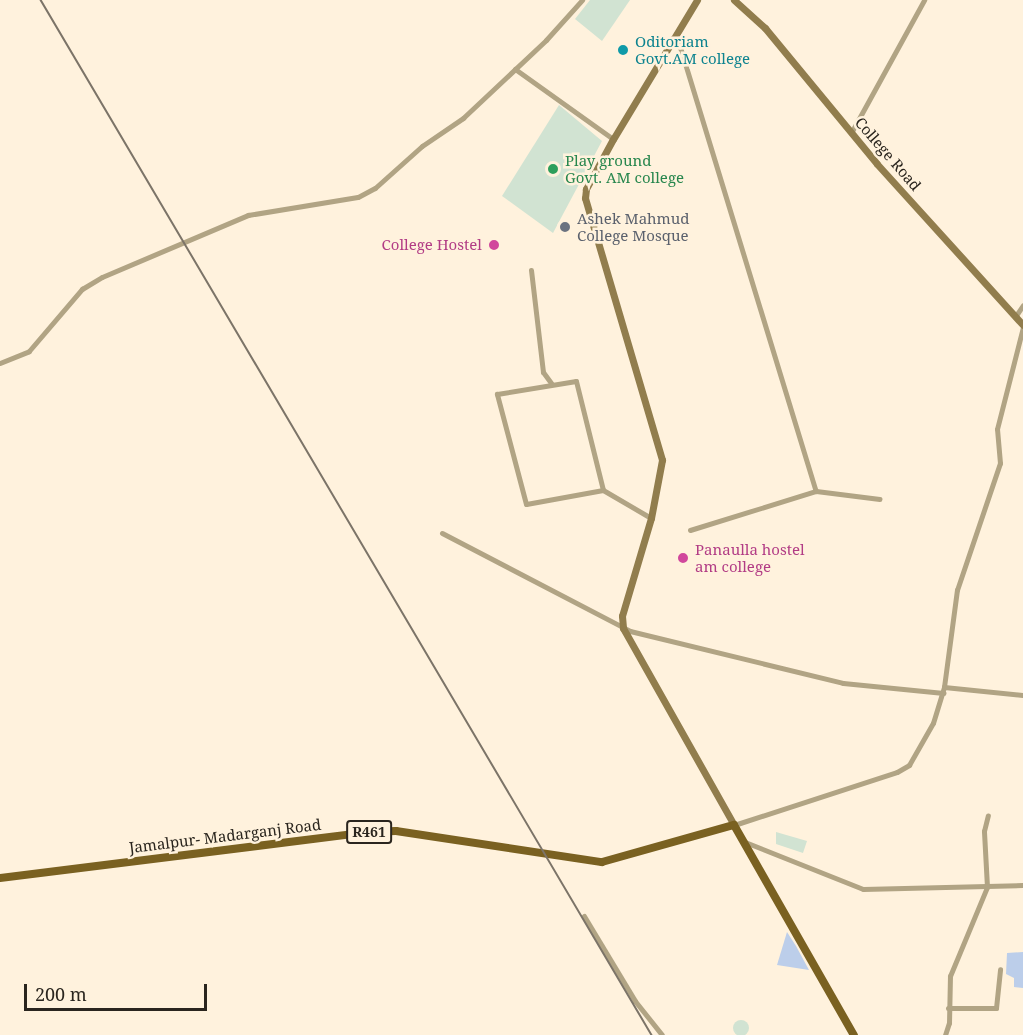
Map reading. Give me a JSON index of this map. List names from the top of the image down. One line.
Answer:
{"streets":{"main road":["College Road","R461","Jamalpur- Madarganj Road"]},"places":["Oditoriam Govt.AM college","Play ground Govt. AM college","Ashek Mahmud College Mosque","College Hostel","Panaulla hostel am college"],"scale_bar":"200 m"}
